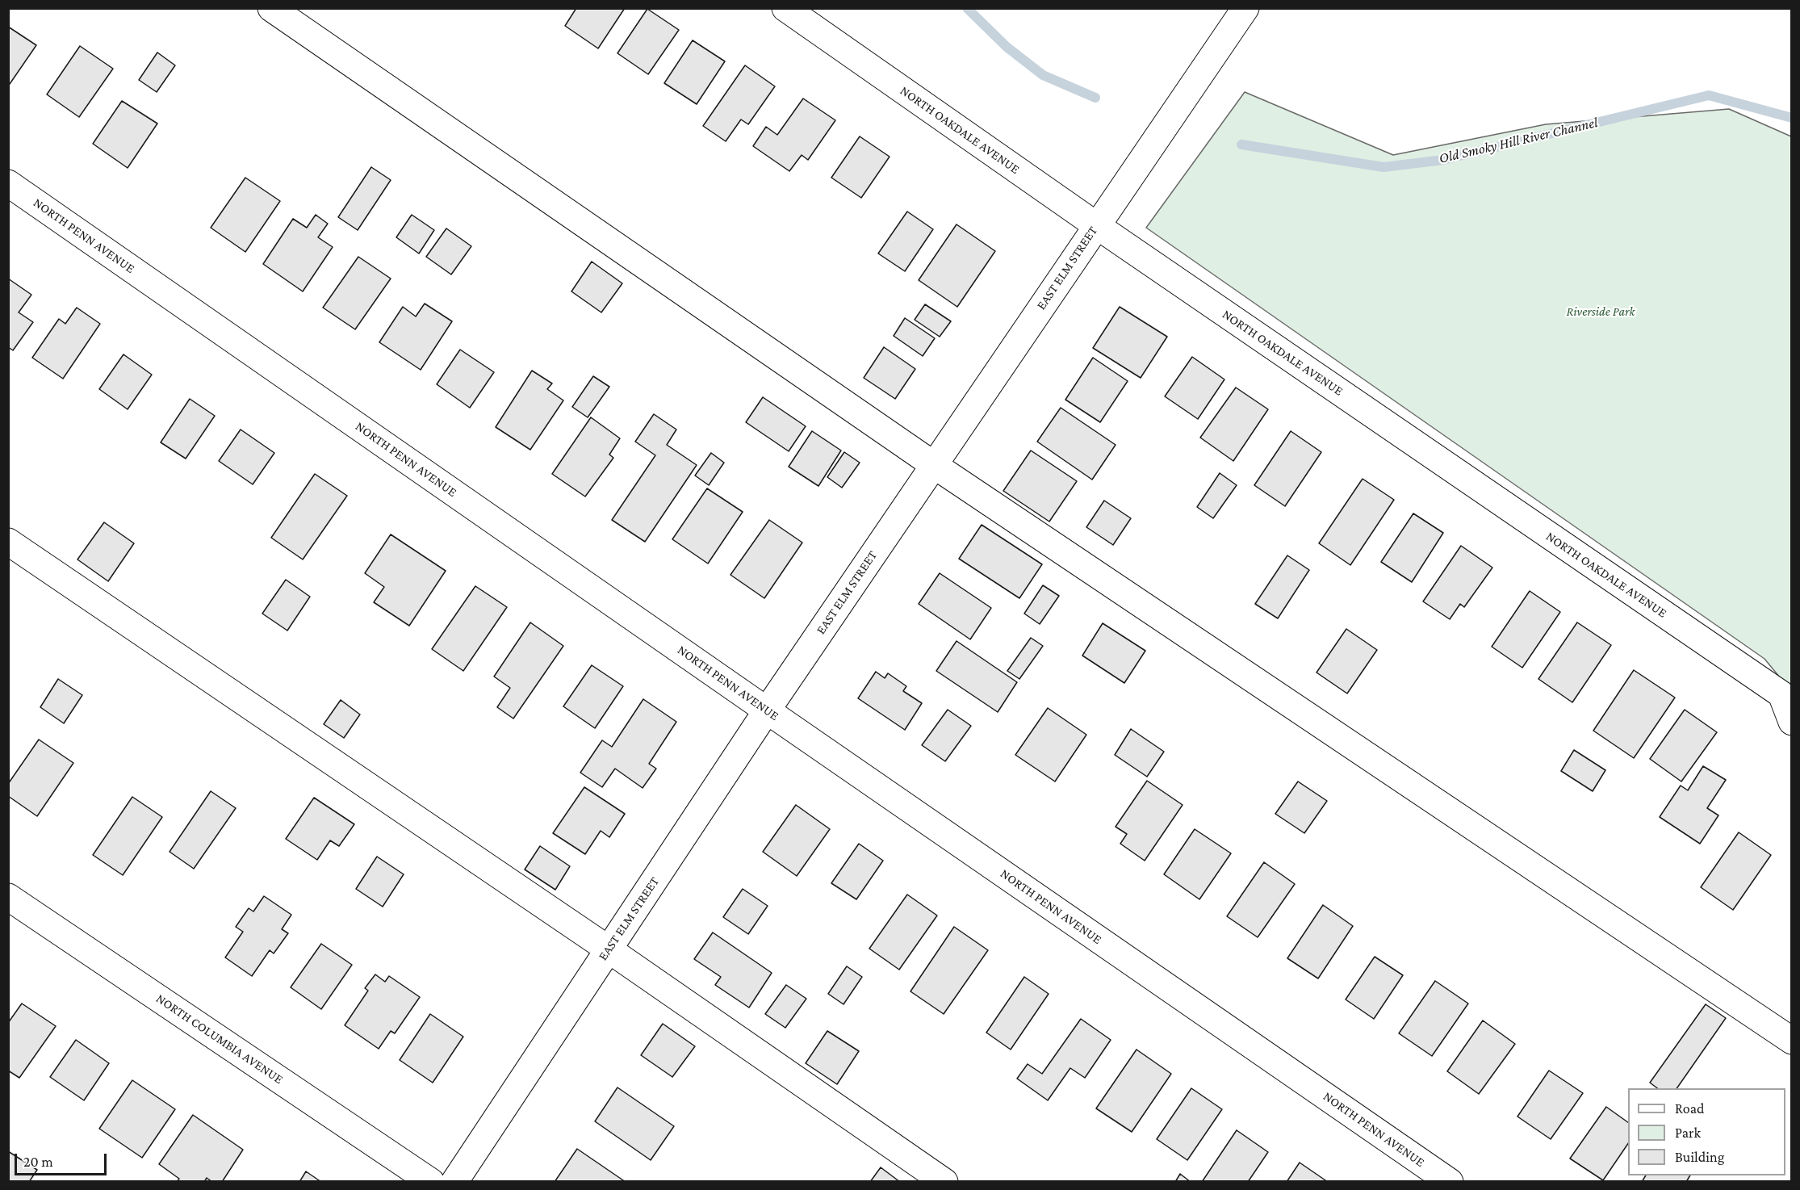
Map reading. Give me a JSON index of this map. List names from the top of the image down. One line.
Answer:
{"streets":{"street":["NORTH OAKDALE AVENUE","NORTH PENN AVENUE","EAST ELM STREET","NORTH COLUMBIA AVENUE"]},"crossings":[["NORTH OAKDALE AVENUE","EAST ELM STREET"],["NORTH PENN AVENUE","EAST ELM STREET"]],"water":["Old Smoky Hill River Channel"],"parks":["Riverside Park"],"legend":["Road","Park","Building"],"scale_bar":"20 m"}
